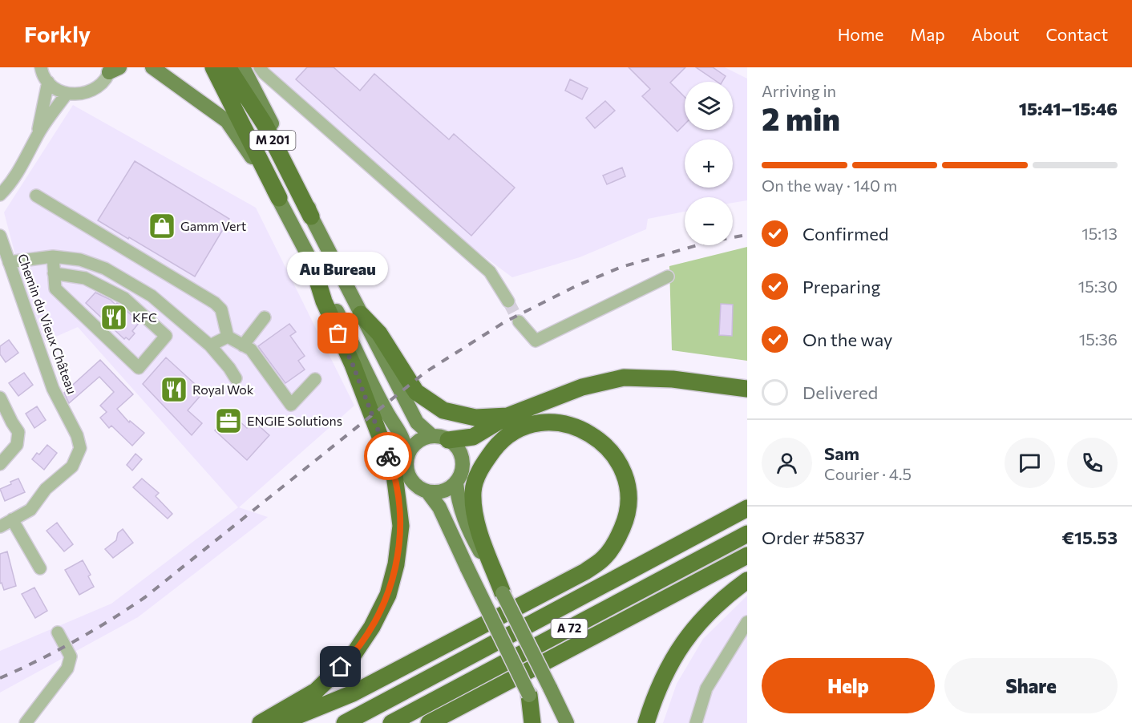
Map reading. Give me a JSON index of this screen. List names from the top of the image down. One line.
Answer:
{"streets":{"highway":["M 201","A 72"],"street":["Chemin du Vieux Château"]},"places":{"shop":["Gamm Vert"],"restaurant":["KFC","Royal Wok"],"other":["Au Bureau"],"office":["ENGIE Solutions"]},"page":{"header":"Forkly","nav":["Home","Map","About","Contact"],"heading":["2 min","Arriving in","15:41–15:46"],"panel":["Sam","Courier · 4.5","Order #5837","€15.53"],"map_buttons":["+","−"],"bar":"On the way · 140 m","list":[["Confirmed","15:13"],["Preparing","15:30"],["On the way","15:36"],"Delivered"],"bubble":"Au Bureau","buttons":["Help","Share"]}}
